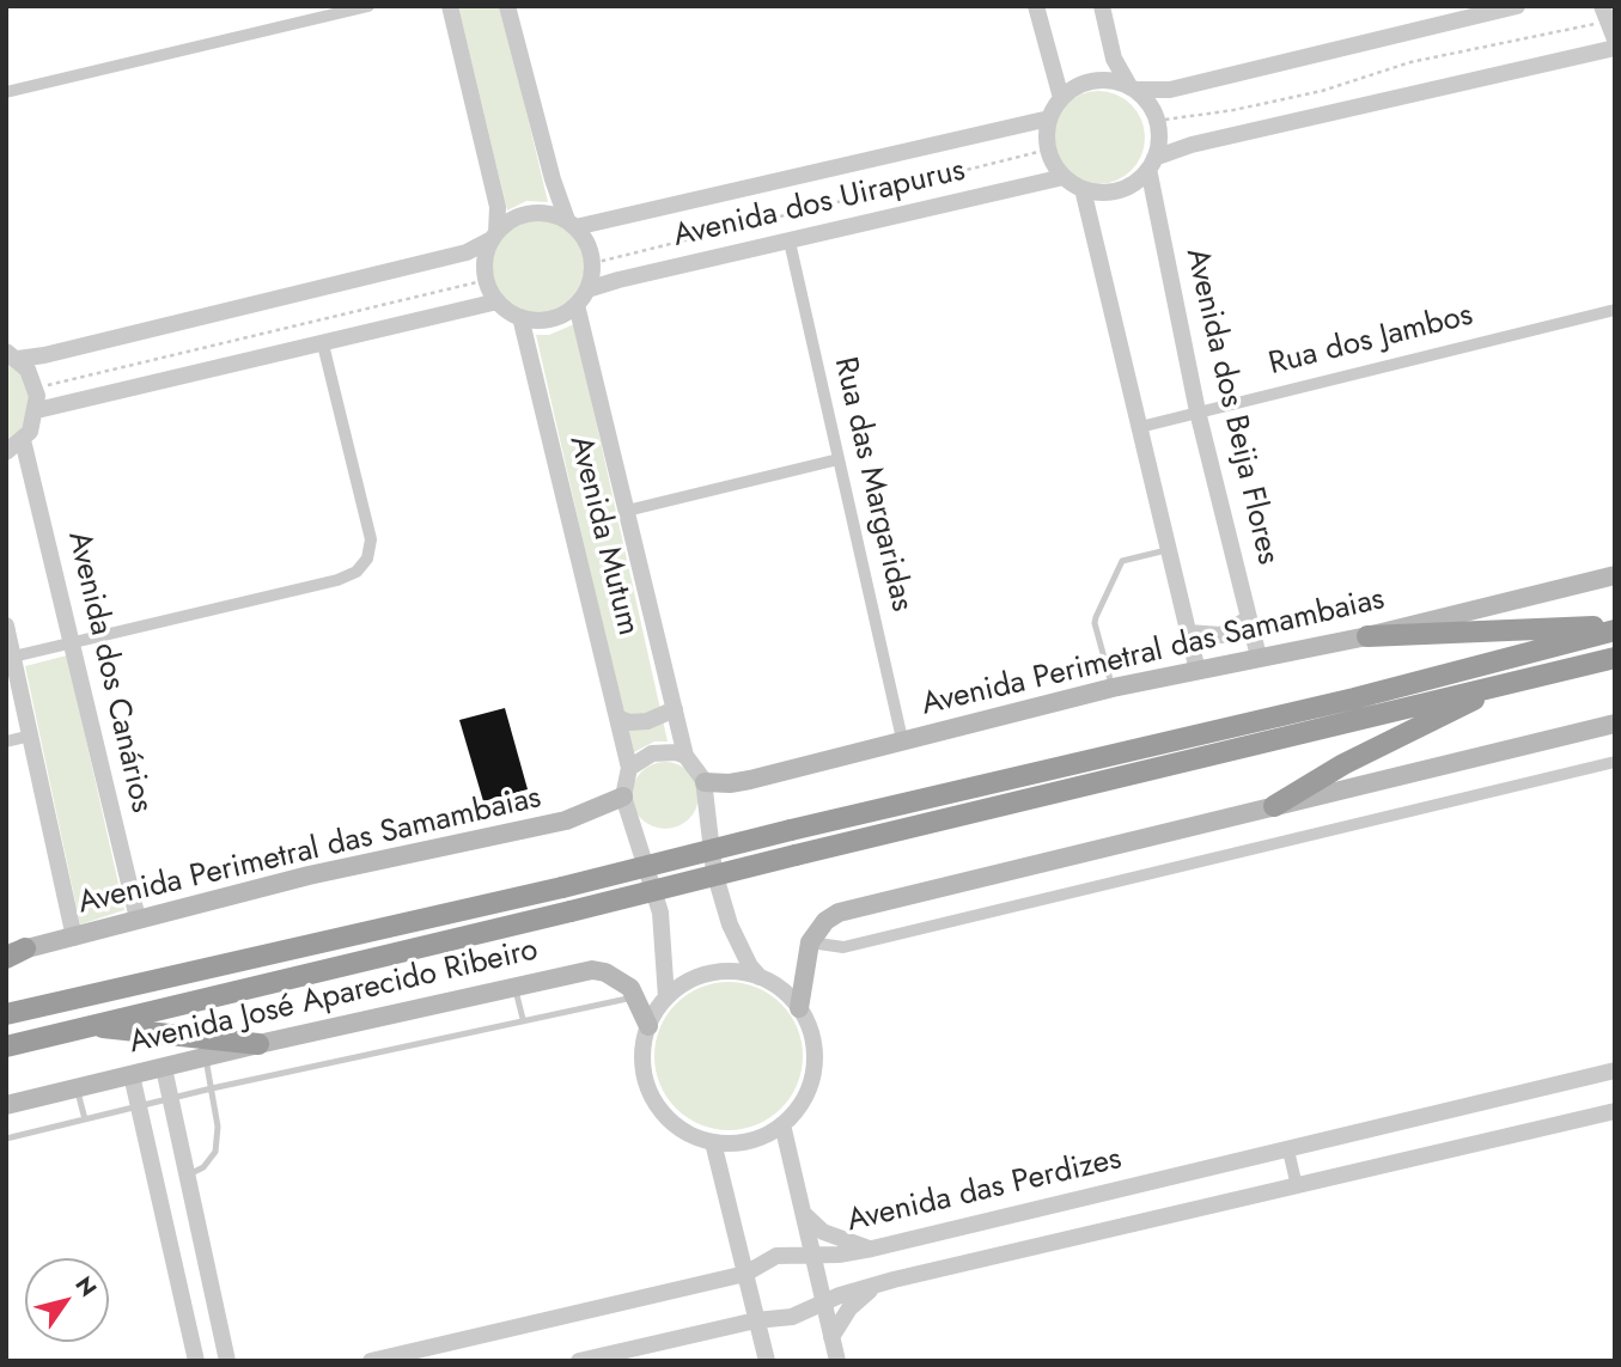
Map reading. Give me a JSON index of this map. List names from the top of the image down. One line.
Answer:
{"streets":{"main road":["Avenida Perimetral das Samambaias","Avenida José Aparecido Ribeiro"],"street":["Avenida dos Uirapurus","Rua dos Jambos","Avenida dos Beija Flores","Rua das Margaridas","Avenida Mutum","Avenida dos Canários","Avenida das Perdizes"]},"crossings":[["Avenida dos Uirapurus","Avenida dos Beija Flores"],["Avenida dos Uirapurus","Rua das Margaridas"],["Avenida dos Uirapurus","Avenida Mutum"],["Rua dos Jambos","Avenida dos Beija Flores"],["Avenida dos Beija Flores","Avenida Perimetral das Samambaias"],["Rua das Margaridas","Avenida Perimetral das Samambaias"],["Avenida Perimetral das Samambaias","Avenida dos Canários"]],"north":"top right"}
